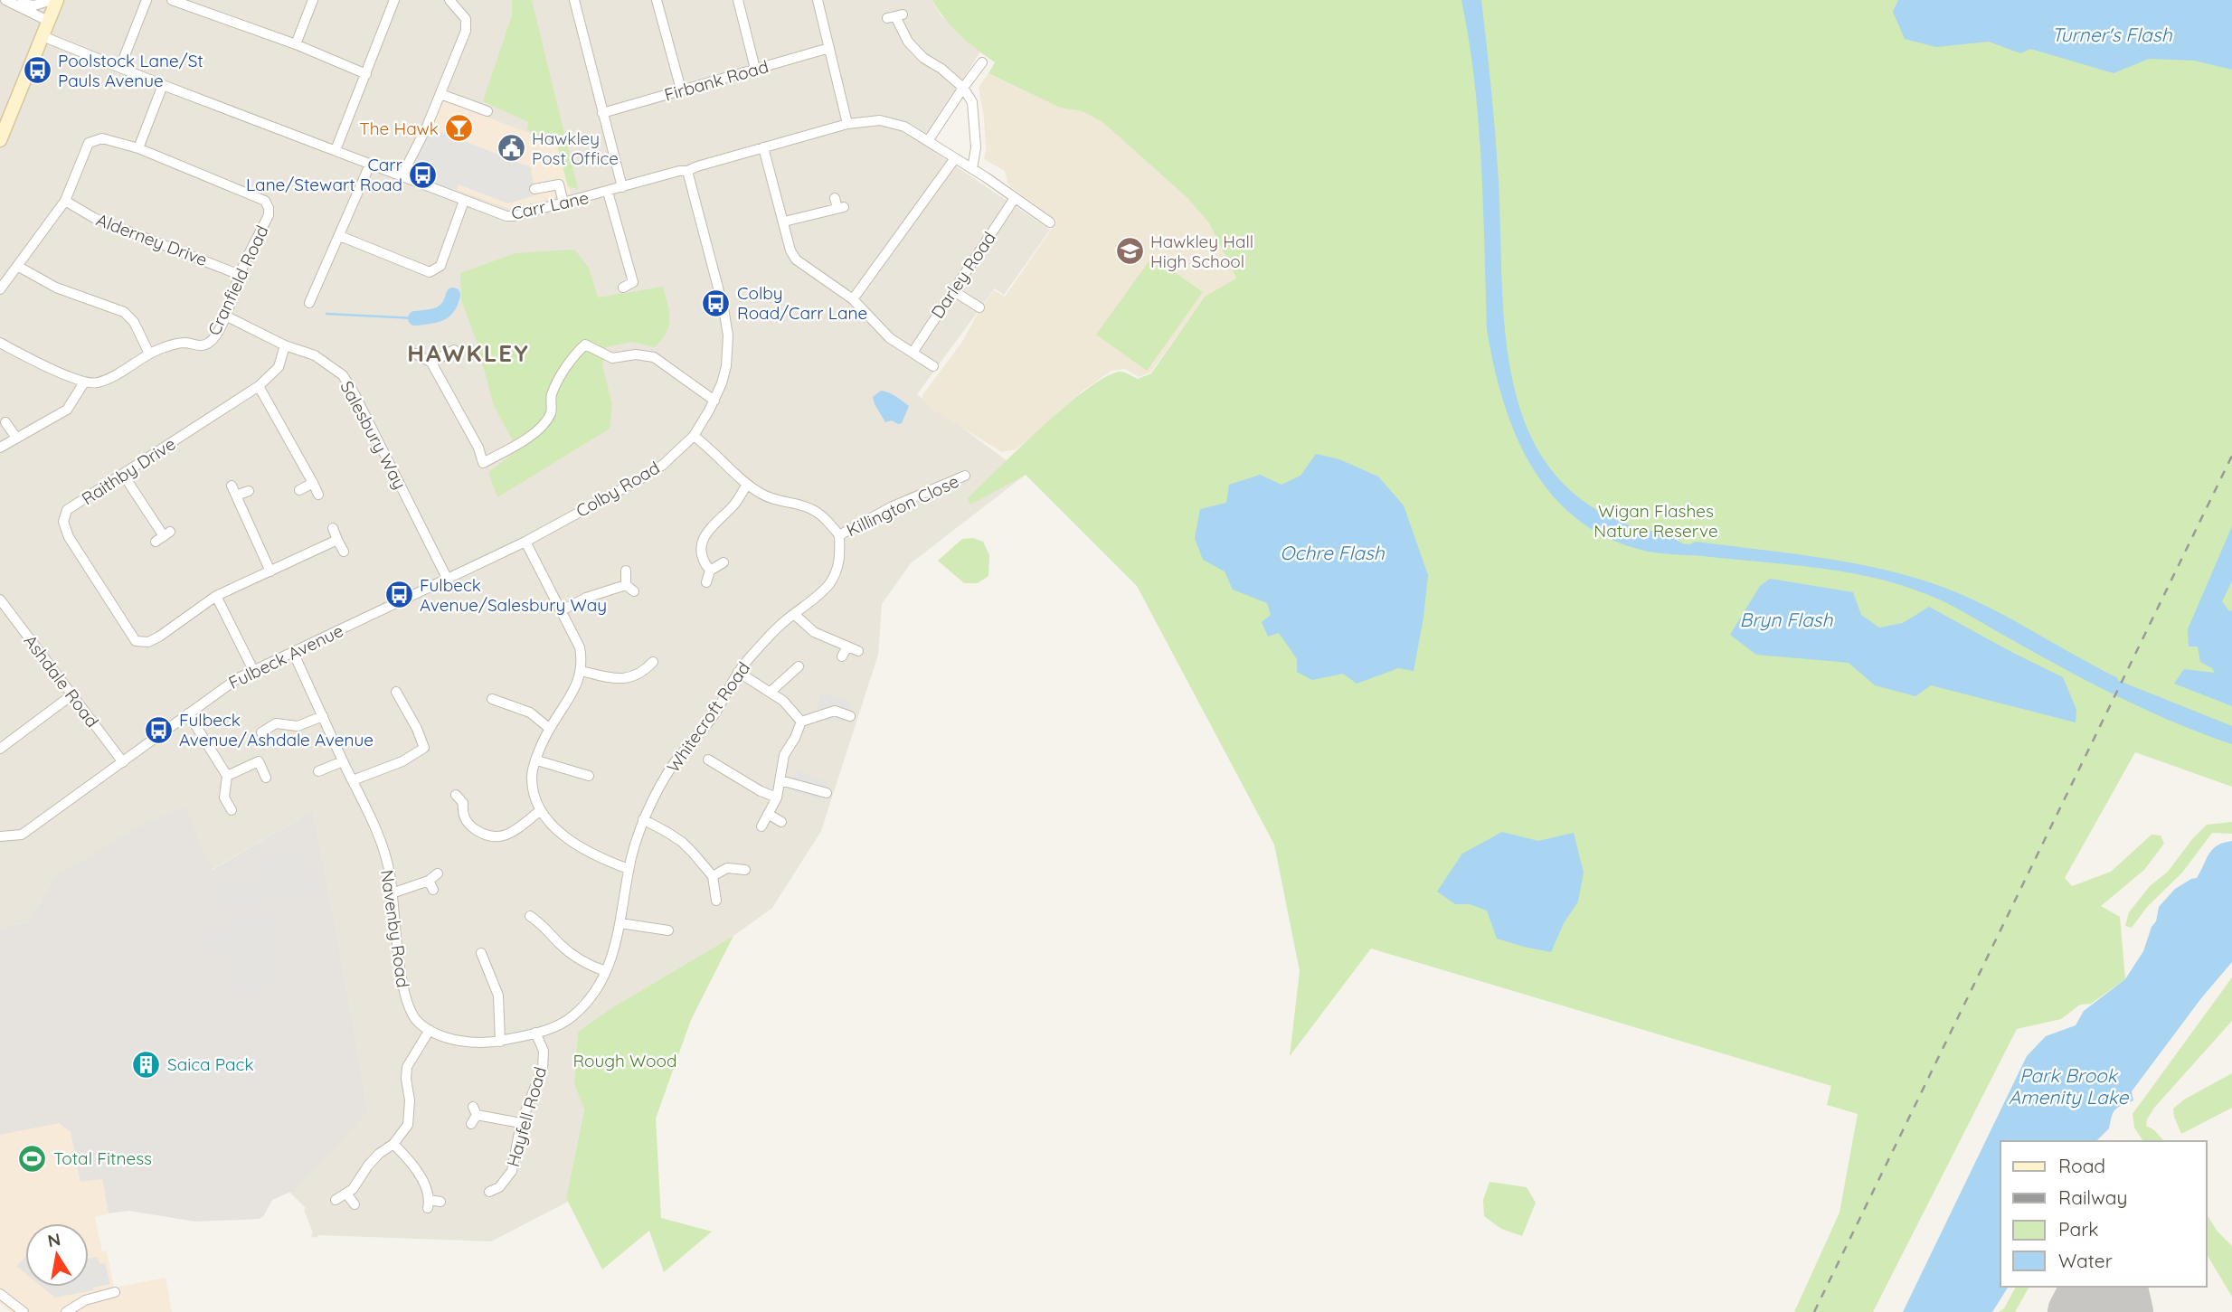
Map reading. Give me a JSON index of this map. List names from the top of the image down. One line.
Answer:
{"streets":{"street":["Firbank Road","Carr Lane","Alderney Drive","Darley Road","Cranfield Road","Salesbury Way","Raithby Drive","Colby Road","Killington Close","Fulbeck Avenue","Ashdale Road","Whitecroft Road","Navenby Road","Hayfell Road"]},"crossings":[["Carr Lane","Darley Road"],["Carr Lane","Colby Road"],["Alderney Drive","Cranfield Road"],["Cranfield Road","Salesbury Way"],["Salesbury Way","Raithby Drive"],["Salesbury Way","Fulbeck Avenue"],["Colby Road","Fulbeck Avenue"],["Killington Close","Whitecroft Road"],["Fulbeck Avenue","Ashdale Road"],["Fulbeck Avenue","Navenby Road"],["Whitecroft Road","Navenby Road"],["Whitecroft Road","Hayfell Road"]],"districts":["HAWKLEY"],"water":["Turner's Flash","Ochre Flash","Bryn Flash","Park Brook Amenity Lake"],"parks":["Wigan Flashes Nature Reserve","Rough Wood"],"places":{"bus stop":["Poolstock Lane/St Pauls Avenue","Carr Lane/Stewart Road","Colby Road/Carr Lane","Fulbeck Avenue/Salesbury Way","Fulbeck Avenue/Ashdale Avenue"],"bar":["The Hawk"],"public building":["Hawkley Post Office"],"school or university":["Hawkley Hall High School"],"building":["Saica Pack"],"sports":["Total Fitness"]},"legend":["Road","Railway","Park","Water"],"north":"top"}
